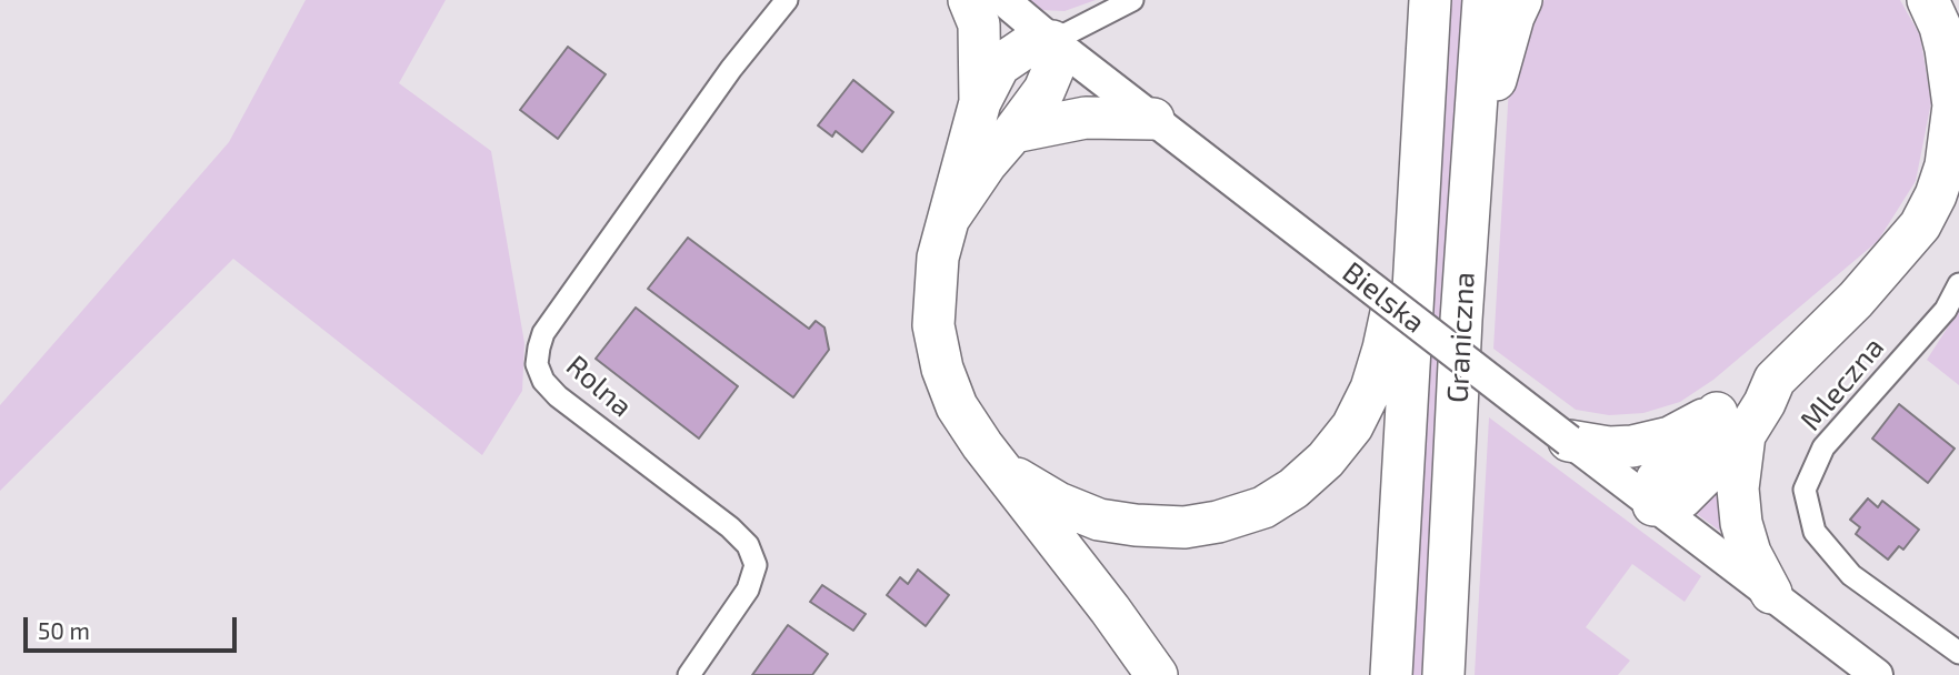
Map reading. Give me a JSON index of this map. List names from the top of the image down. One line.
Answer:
{"streets":{"highway":["Graniczna"],"main road":["Bielska"],"street":["Mleczna","Rolna"]},"scale_bar":"50 m"}
